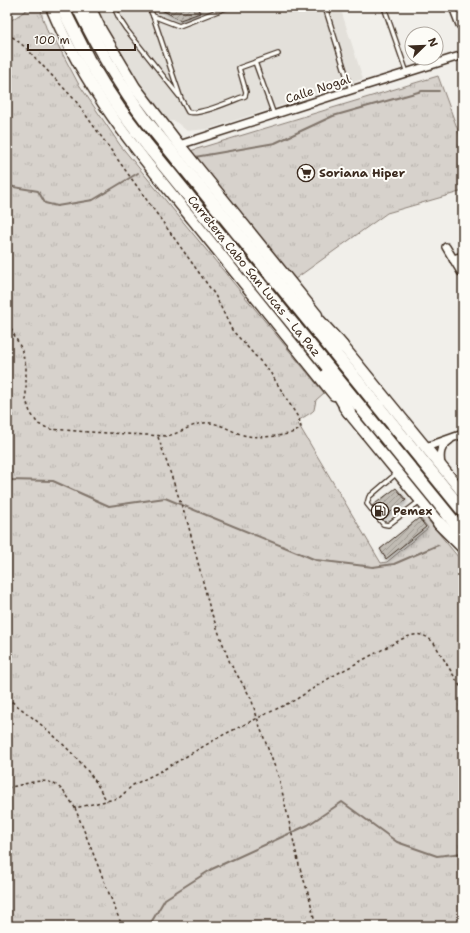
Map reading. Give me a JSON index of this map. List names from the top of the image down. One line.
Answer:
{"streets":{"highway":["Carretera Cabo San Lucas - La Paz"],"street":["Calle Nogal"]},"places":{"supermarket":["Soriana Hiper"],"fuel station":["Pemex"]},"scale_bar":"100 m","north":"top right"}
